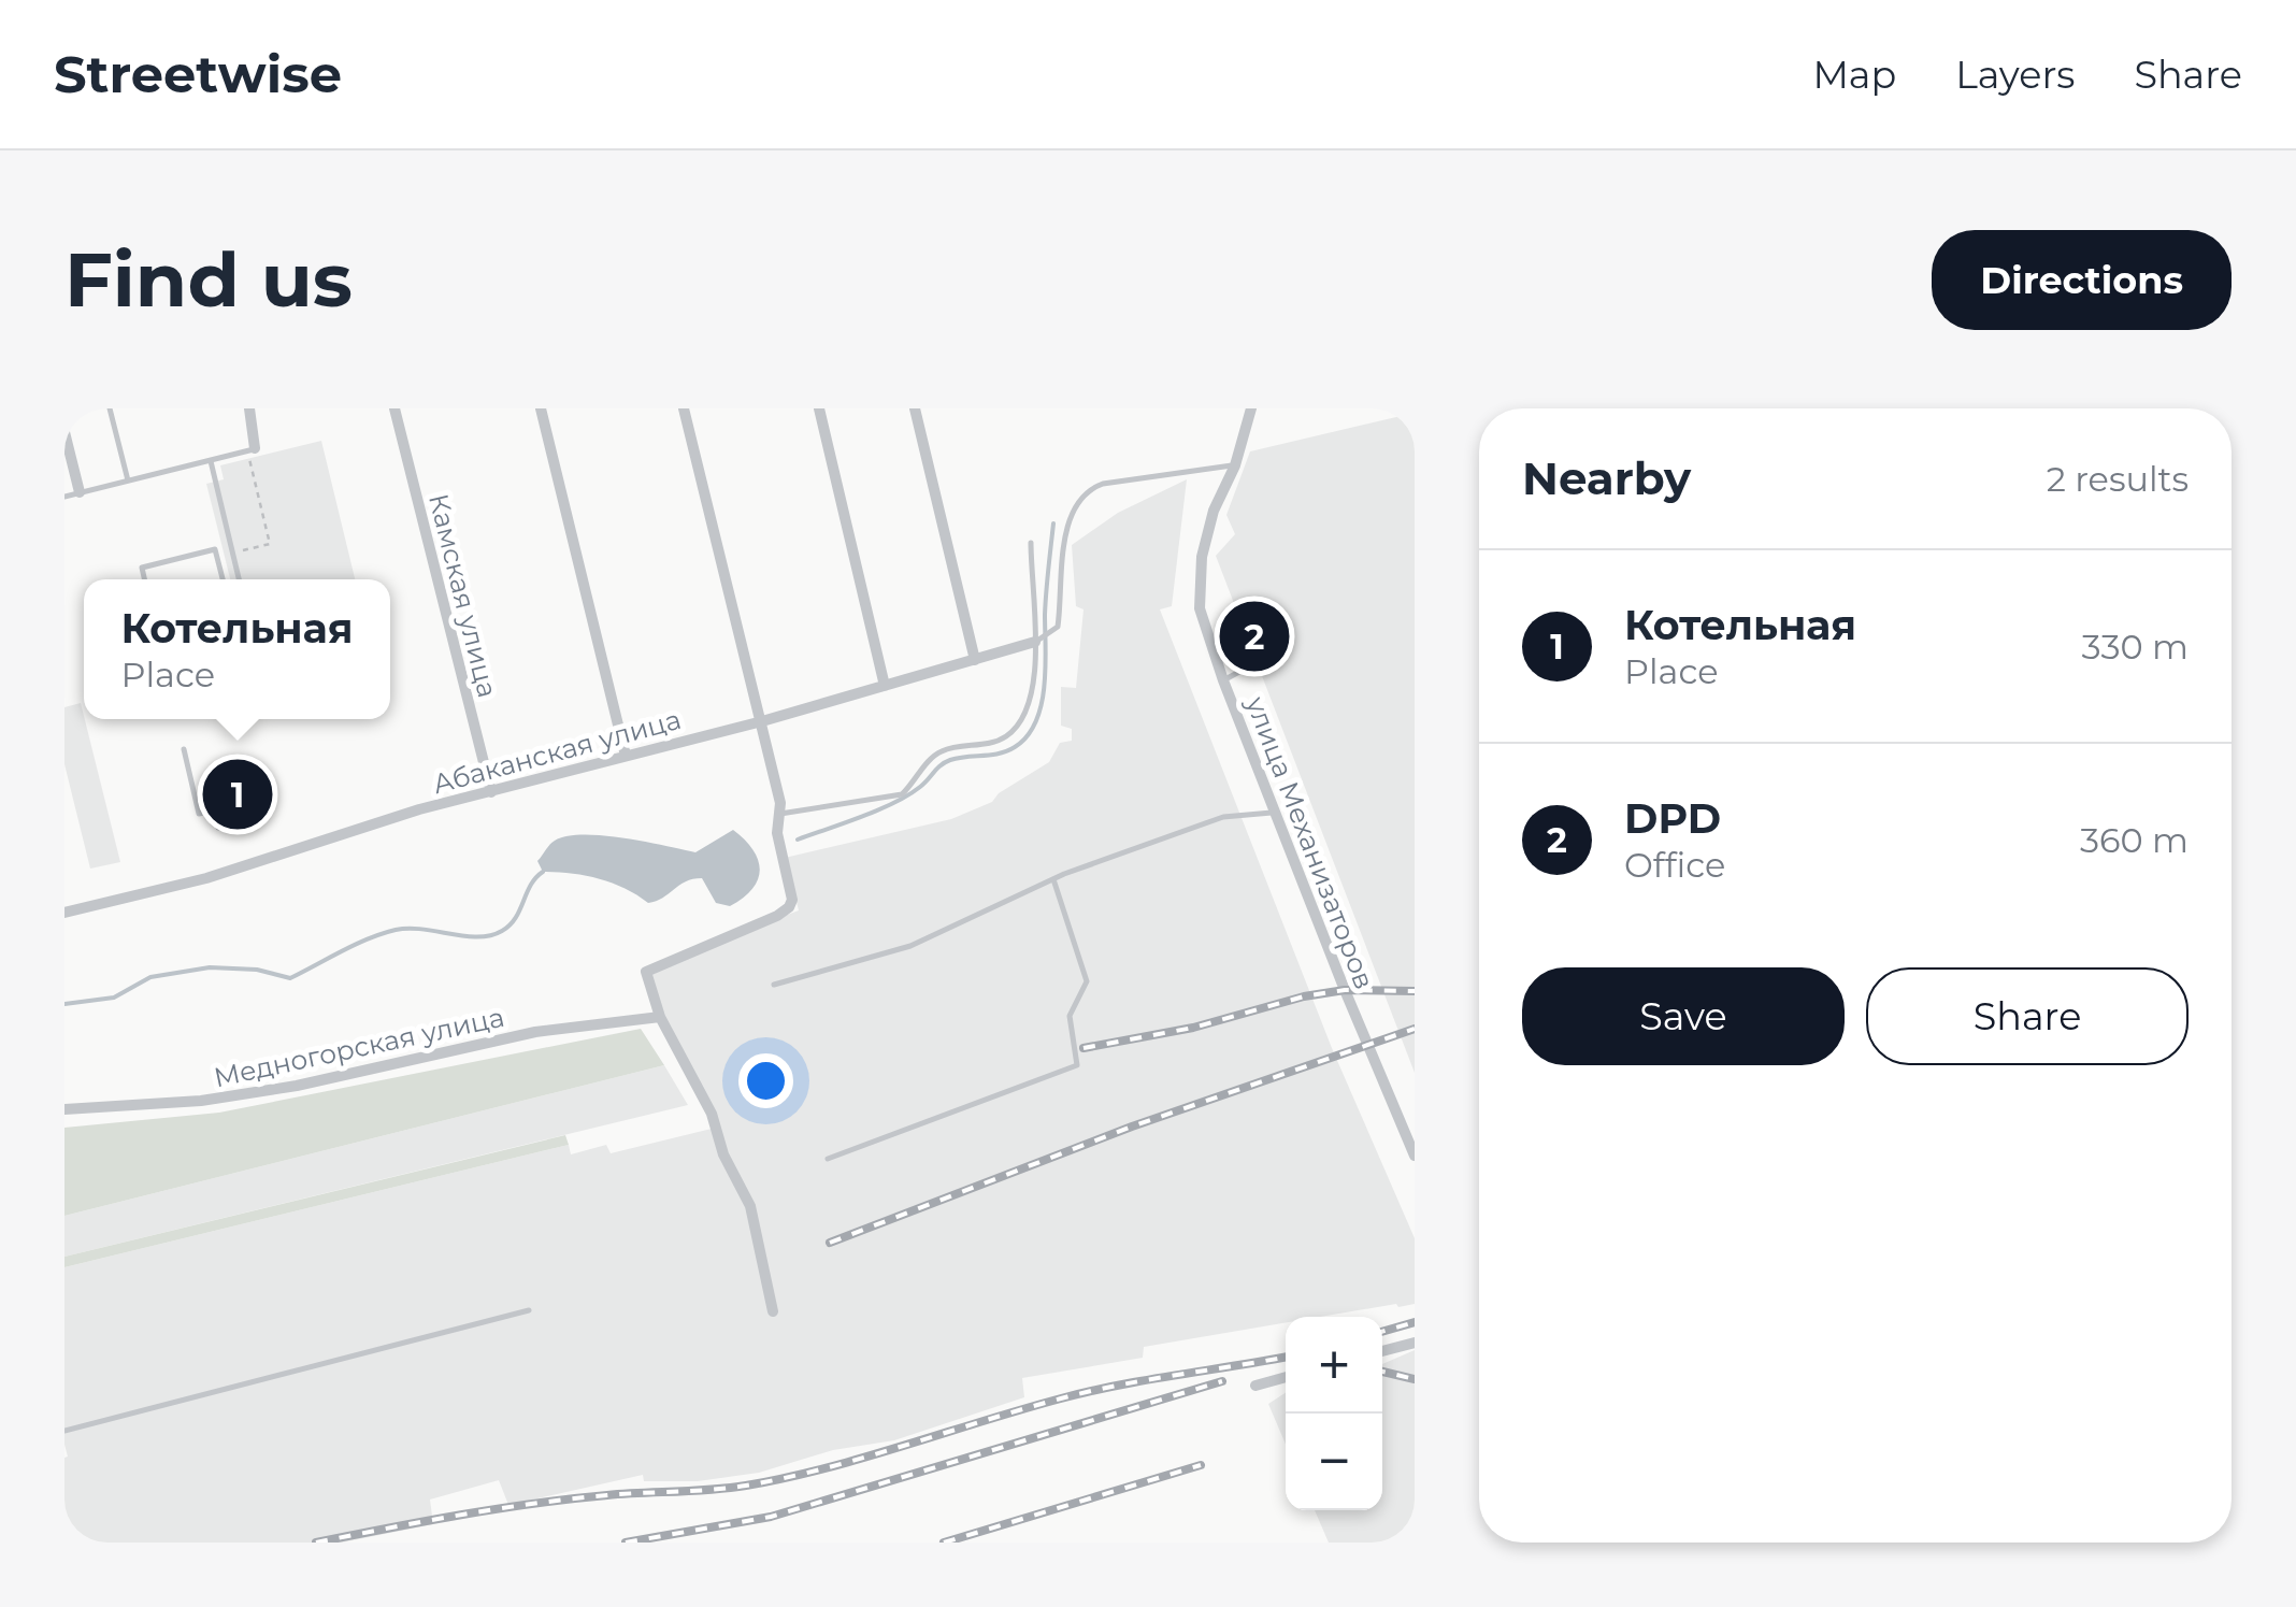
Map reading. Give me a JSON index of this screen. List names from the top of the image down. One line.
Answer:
{"streets":{"street":["Камская улица","Абаканская улица","улица Механизаторов","Медногорская улица"]},"crossings":[["Камская улица","Абаканская улица"],["Абаканская улица","улица Механизаторов"]],"page":{"header":"Streetwise","nav":["Map","Layers","Share"],"buttons":["Directions",["Save","Share"]],"title":"Find us","heading":["Nearby","2 results"],"list":[{"mark":"1","name":"Котельная","note":"Place","value":"330 m"},{"mark":"2","name":"DPD","note":"Office","value":"360 m"}],"popup":["Котельная","Place"],"pins":["2","1"],"map_buttons":["+","−"]}}
